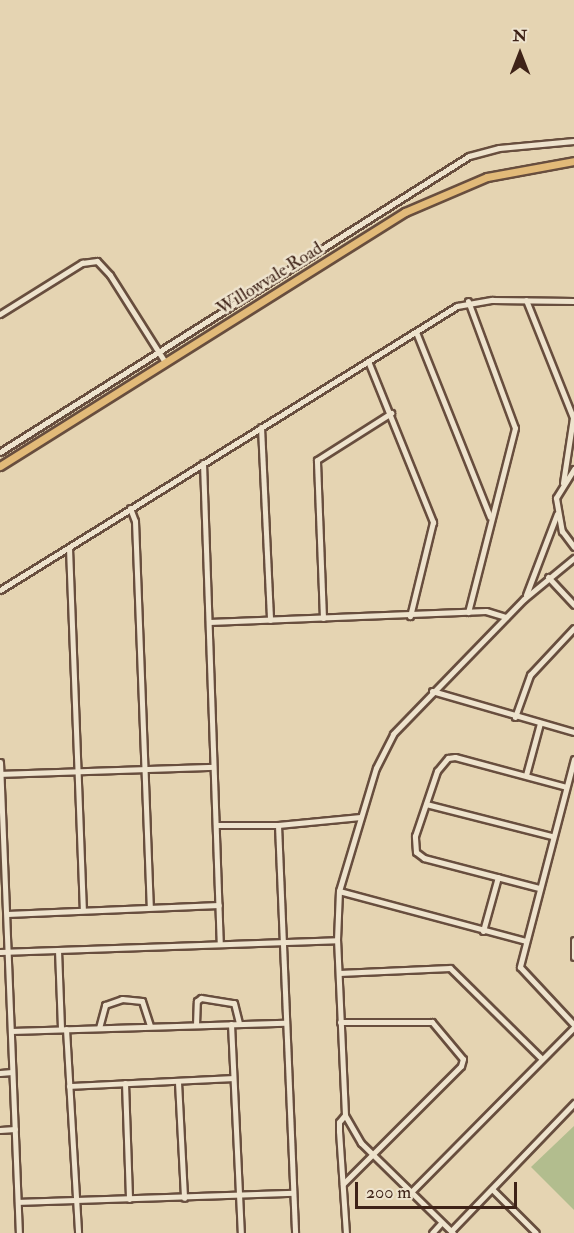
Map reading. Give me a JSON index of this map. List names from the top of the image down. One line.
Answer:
{"streets":{"main road":["Willowvale Road"]},"scale_bar":"200 m","north":"top"}
